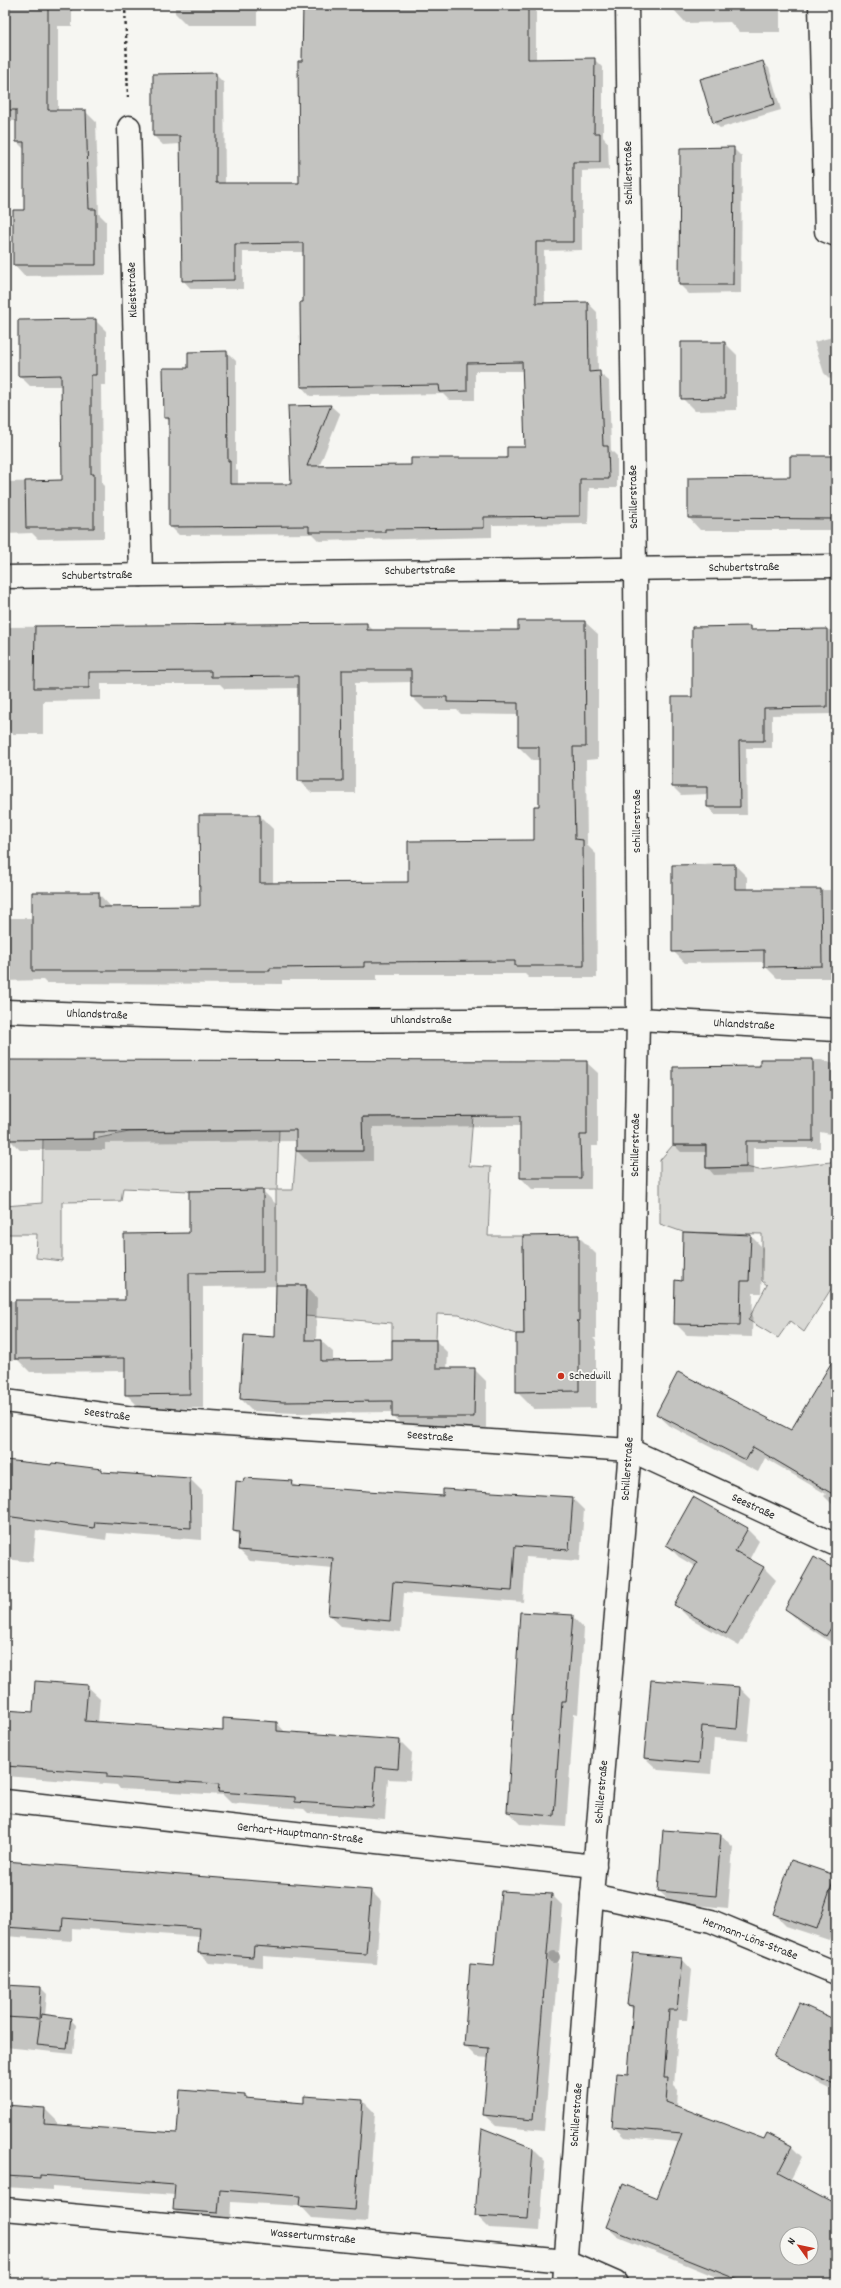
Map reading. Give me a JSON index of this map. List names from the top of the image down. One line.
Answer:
{"streets":{"street":["Schillerstraße","Kleiststraße","Schubertstraße","Uhlandstraße","Seestraße","Gerhart-Hauptmann-Straße","Hermann-Löns-Straße","Wasserturmstraße"]},"crossings":[["Schillerstraße","Schubertstraße"],["Schillerstraße","Uhlandstraße"],["Schillerstraße","Seestraße"],["Schillerstraße","Gerhart-Hauptmann-Straße"],["Schillerstraße","Hermann-Löns-Straße"],["Schillerstraße","Wasserturmstraße"],["Kleiststraße","Schubertstraße"]],"places":["Schedwill"],"north":"top left"}
